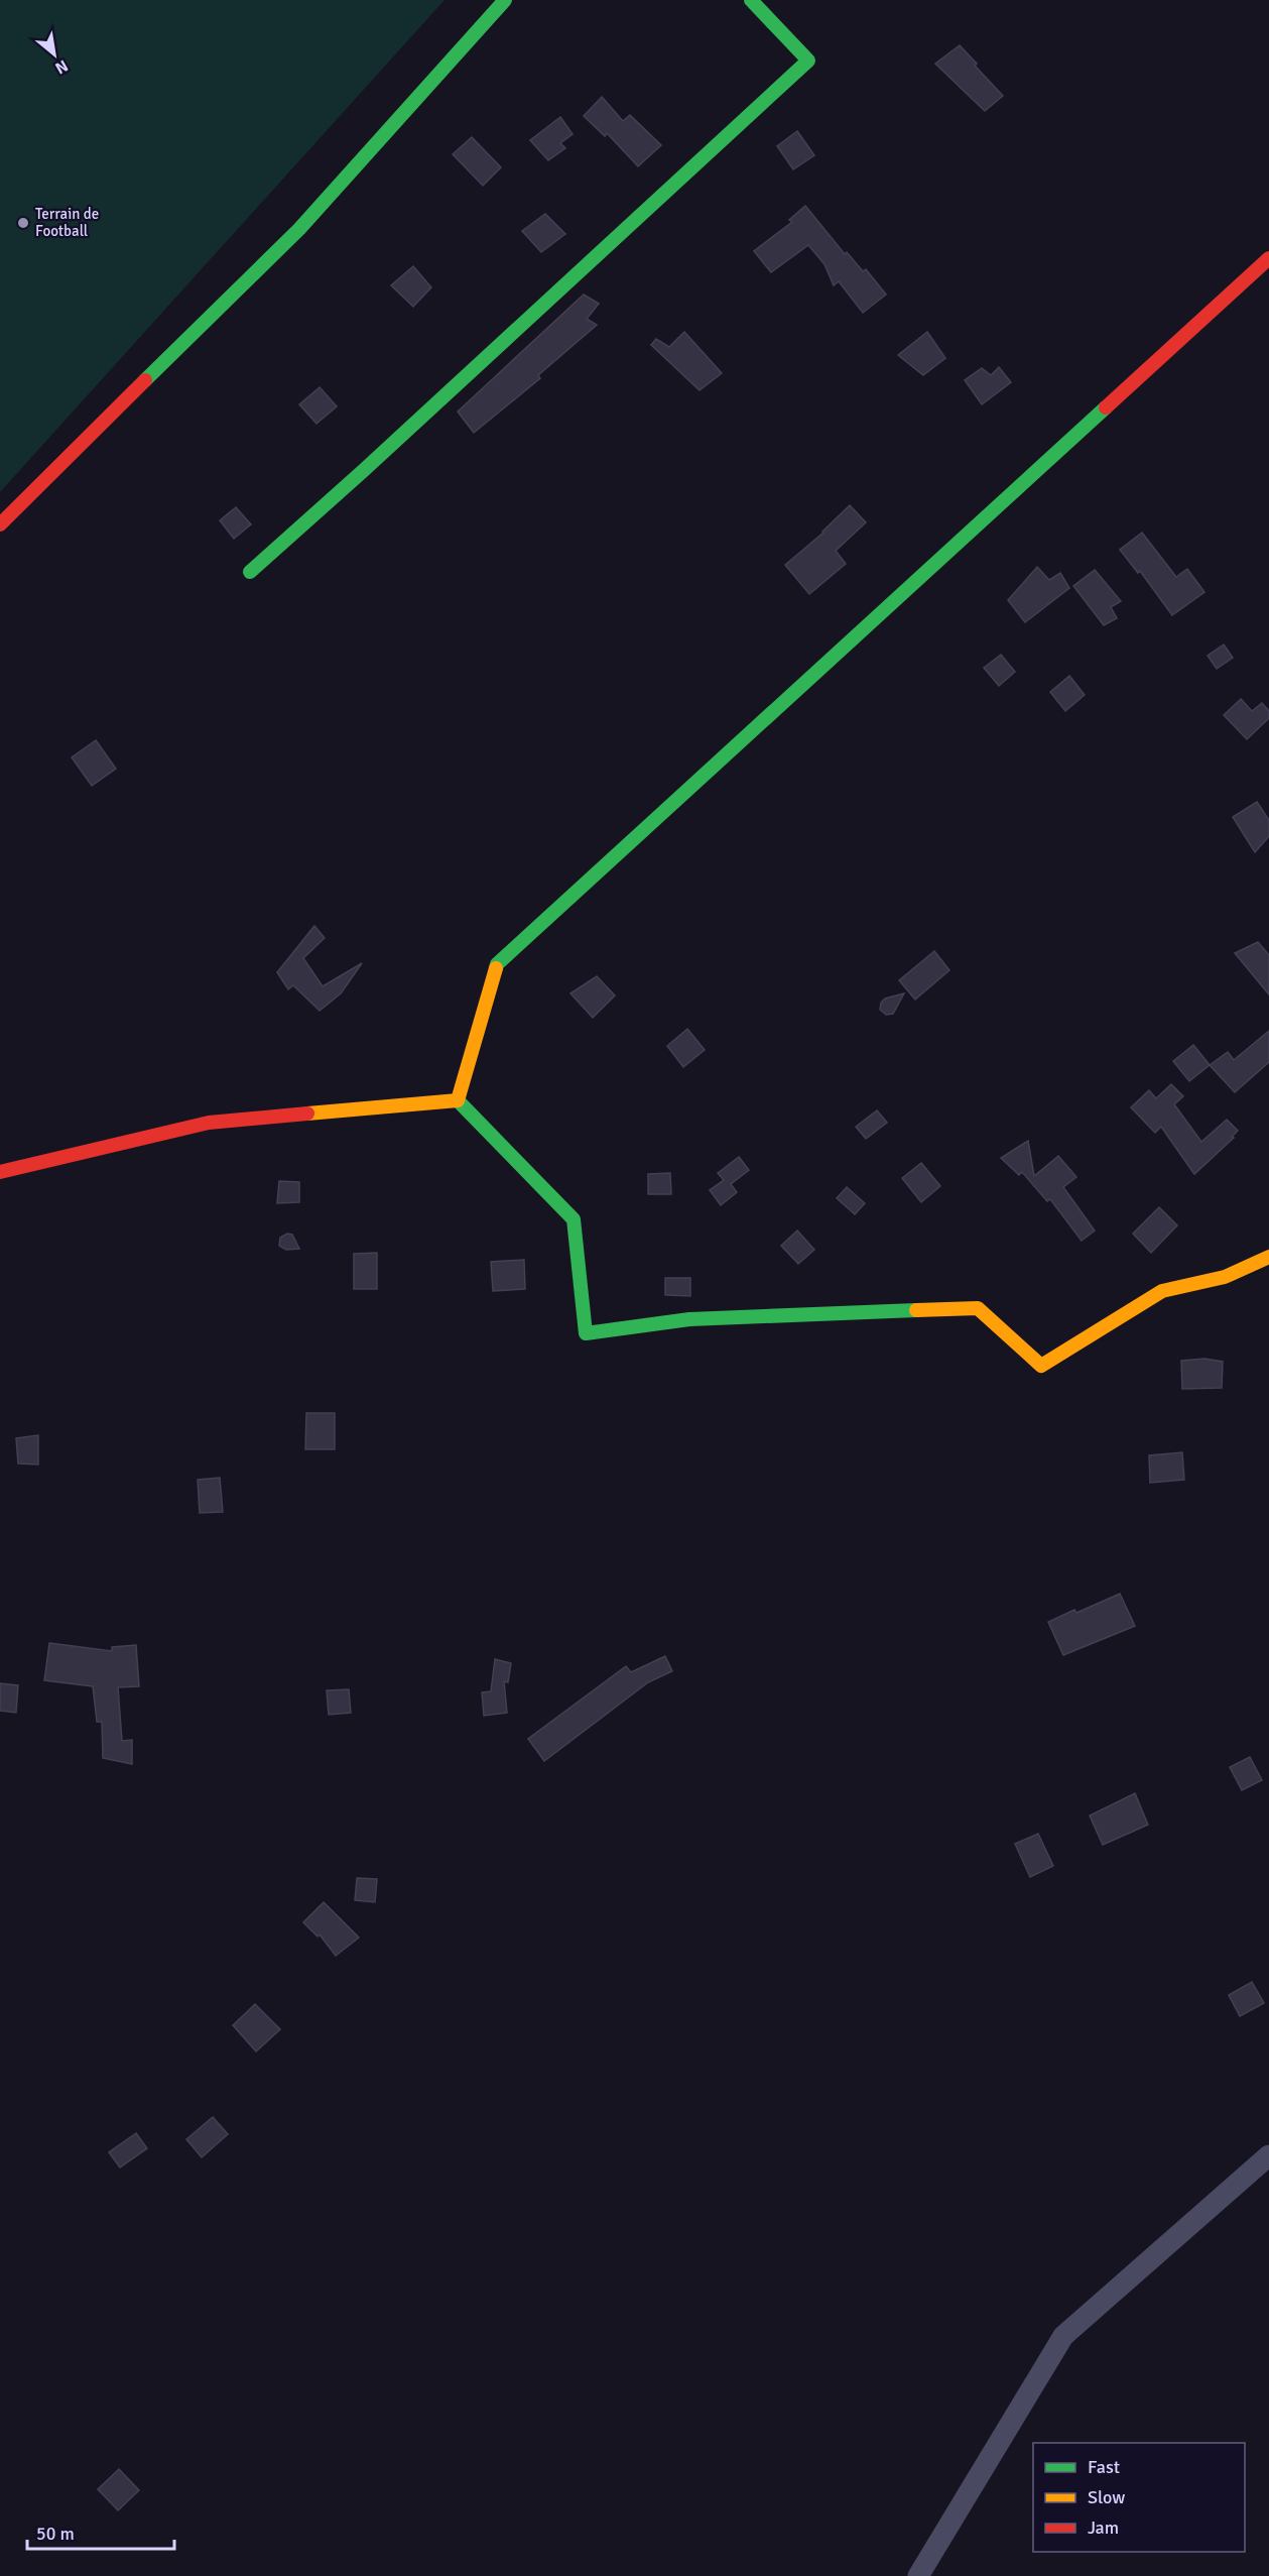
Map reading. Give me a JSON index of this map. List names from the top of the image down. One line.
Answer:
{"places":["Terrain de Football"],"legend":["Fast","Slow","Jam"],"scale_bar":"50 m","north":"bottom right"}
